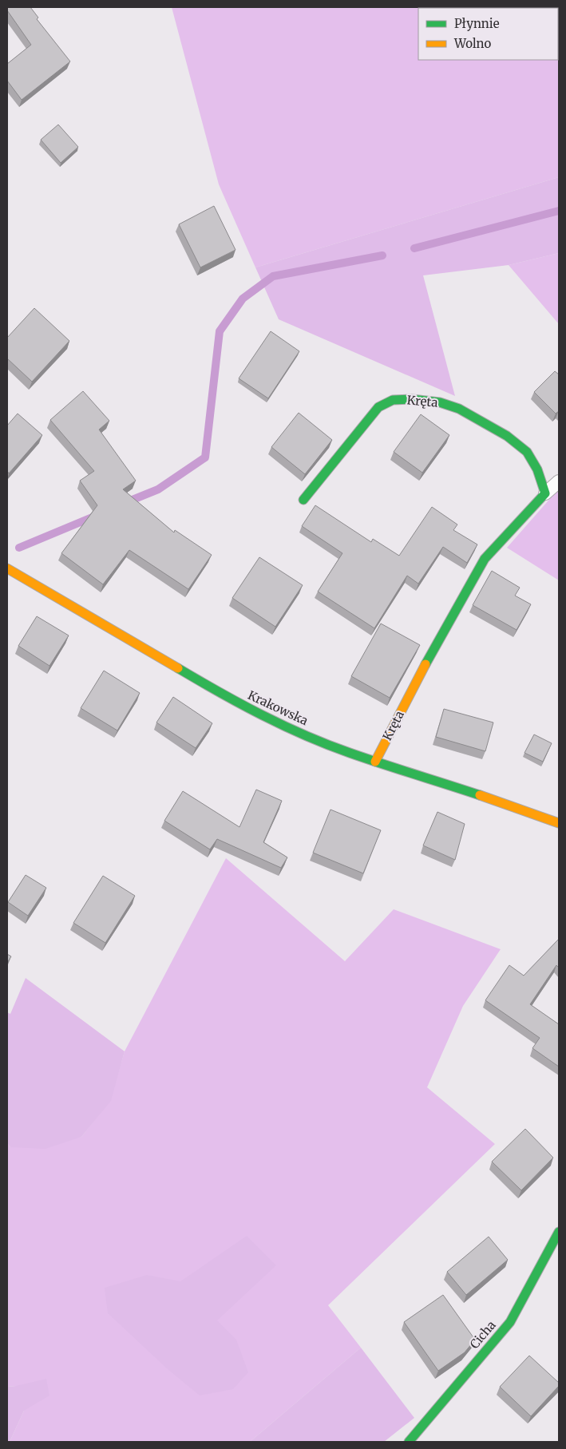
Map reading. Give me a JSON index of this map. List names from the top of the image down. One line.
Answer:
{"streets":{"street":["Kręta","Krakowska","Cicha"]},"crossings":[["Kręta","Krakowska"]],"legend":["Płynnie","Wolno"]}
